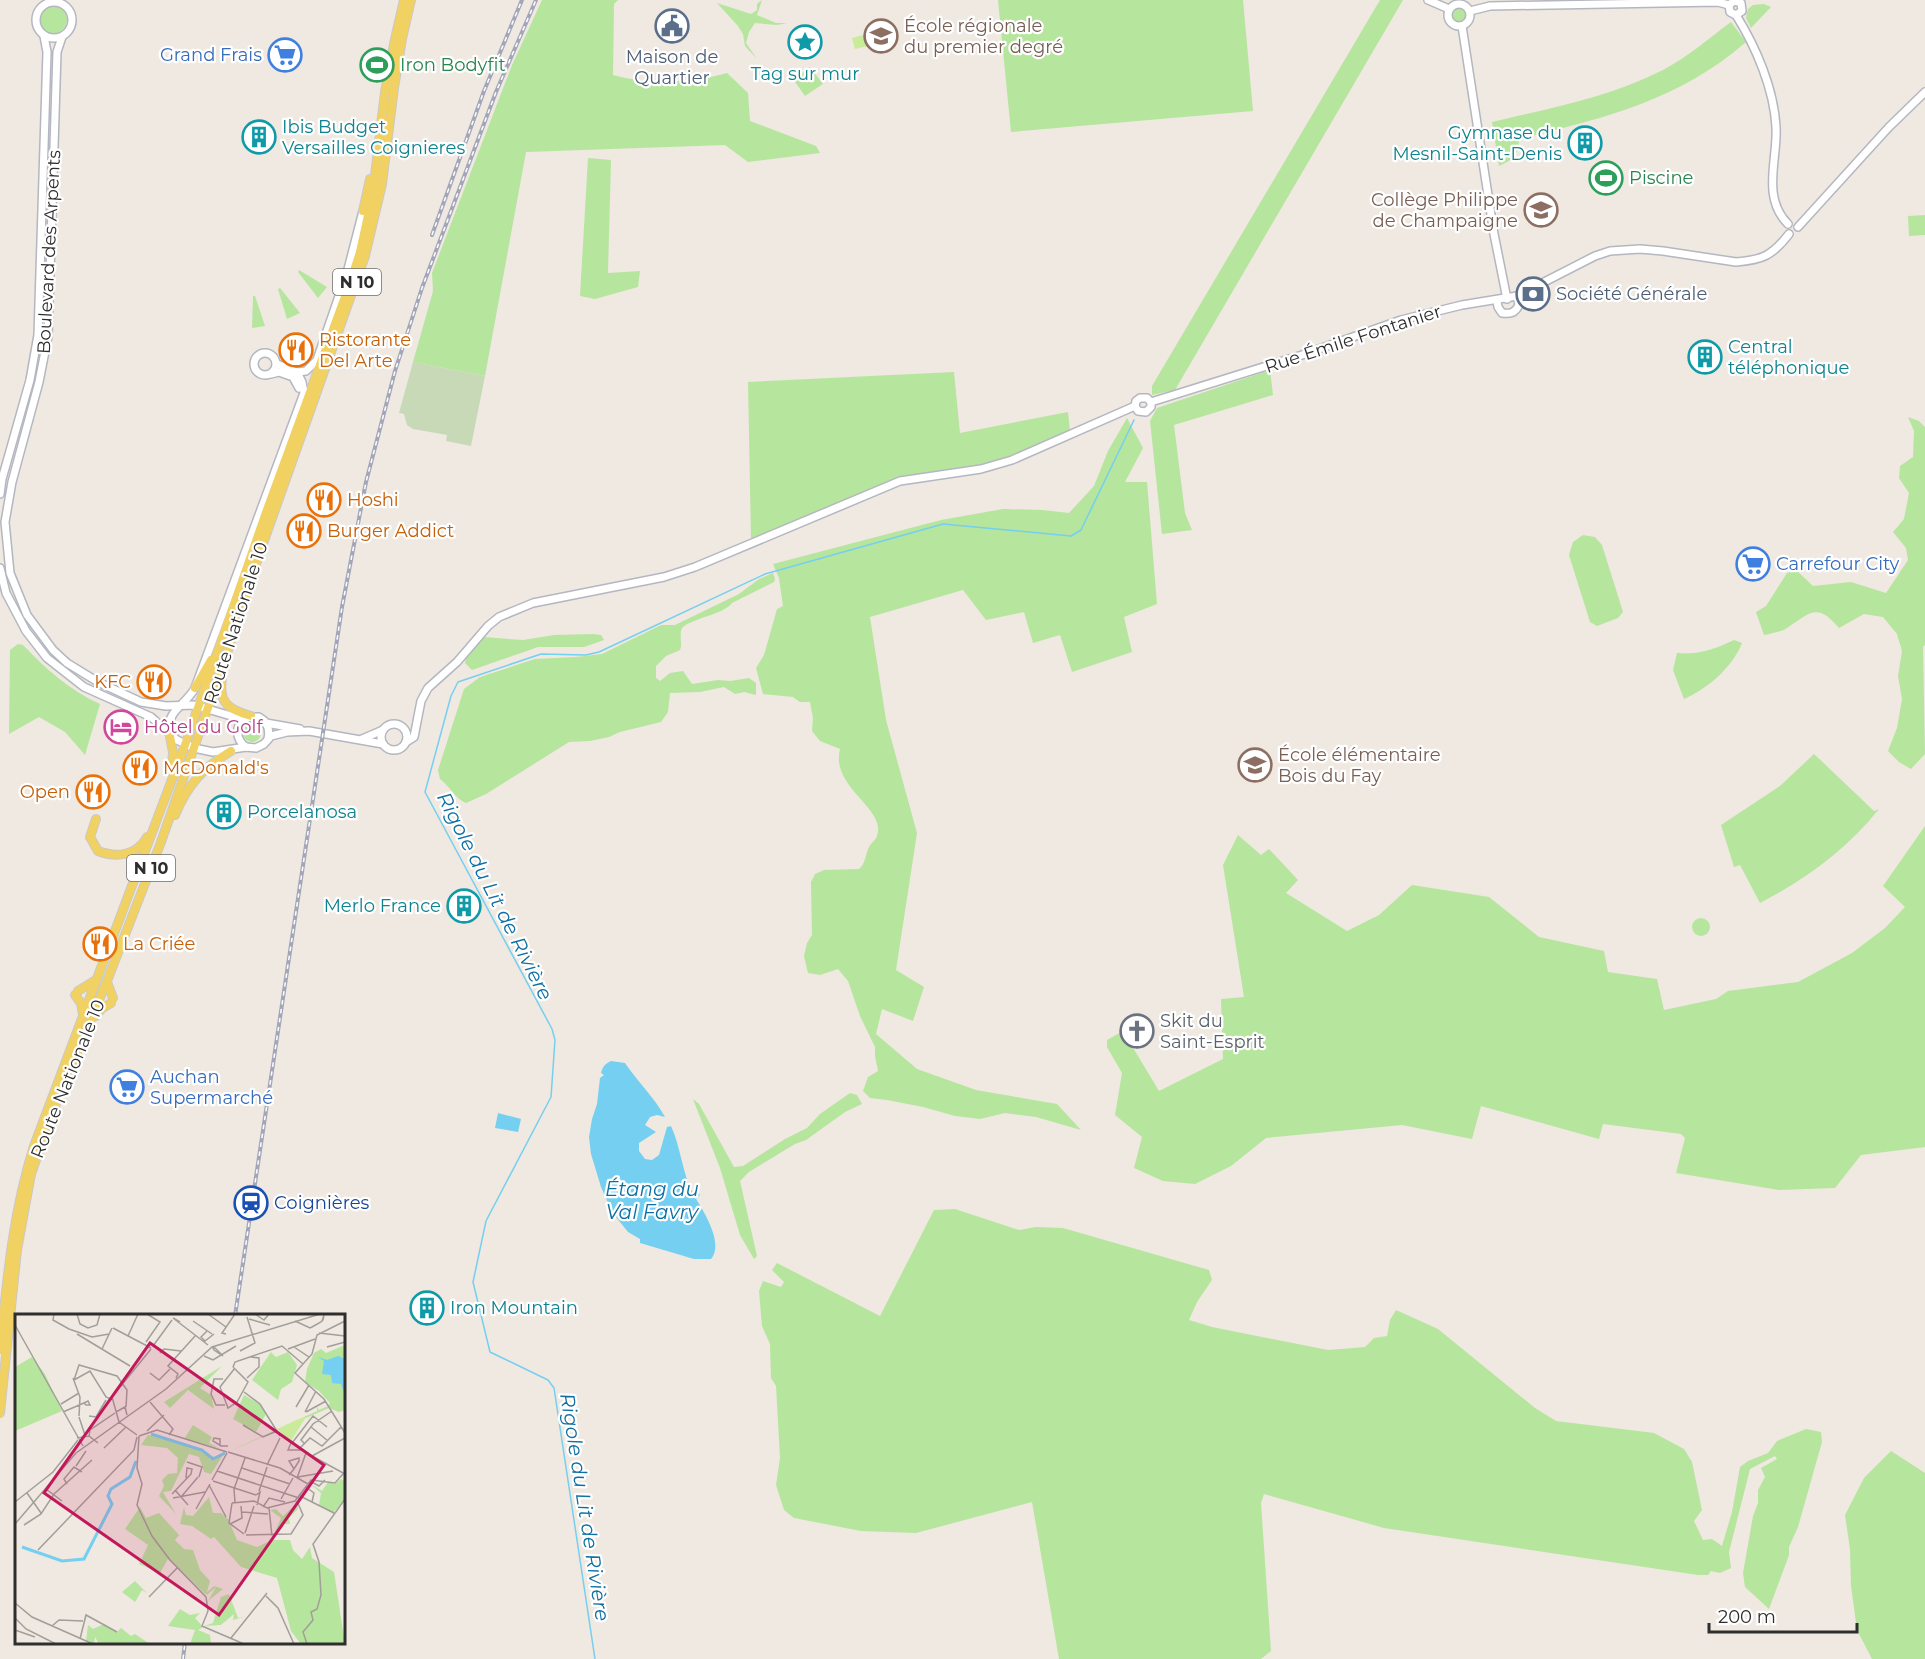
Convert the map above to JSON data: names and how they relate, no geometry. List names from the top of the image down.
{
  "streets": {
    "main road": ["N 10", "Route Nationale 10"],
    "street": ["Boulevard des Arpents", "Rue Émile Fontanier"]
  },
  "crossings": [
    ["Boulevard des Arpents", "N 10"],
    ["Boulevard des Arpents", "Route Nationale 10"]
  ],
  "water": ["Rigole du Lit de Rivière", "Étang du Val Favry"],
  "places": {
    "public building": ["Maison de Quartier"],
    "school or university": ["École régionale du premier degré", "Collège Philippe de Champaigne", "École élémentaire Bois du Fay"],
    "place": ["Tag sur mur"],
    "supermarket": ["Grand Frais", "Carrefour City", "Auchan Supermarché"],
    "sports": ["Iron Bodyfit", "Piscine"],
    "building": [
      "Ibis Budget Versailles Coignieres",
      "Gymnase du Mesnil-Saint-Denis",
      "Central téléphonique",
      "Porcelanosa",
      "Merlo France",
      "Iron Mountain"
    ],
    "bank": ["Société Générale"],
    "restaurant": [
      "Ristorante Del Arte",
      "Hoshi",
      "Burger Addict",
      "KFC",
      "McDonald's",
      "Open",
      "La Criée"
    ],
    "hotel": ["Hôtel du Golf"],
    "church": ["Skit du Saint-Esprit"],
    "station": ["Coignières"]
  },
  "scale_bar": "200 m"
}
